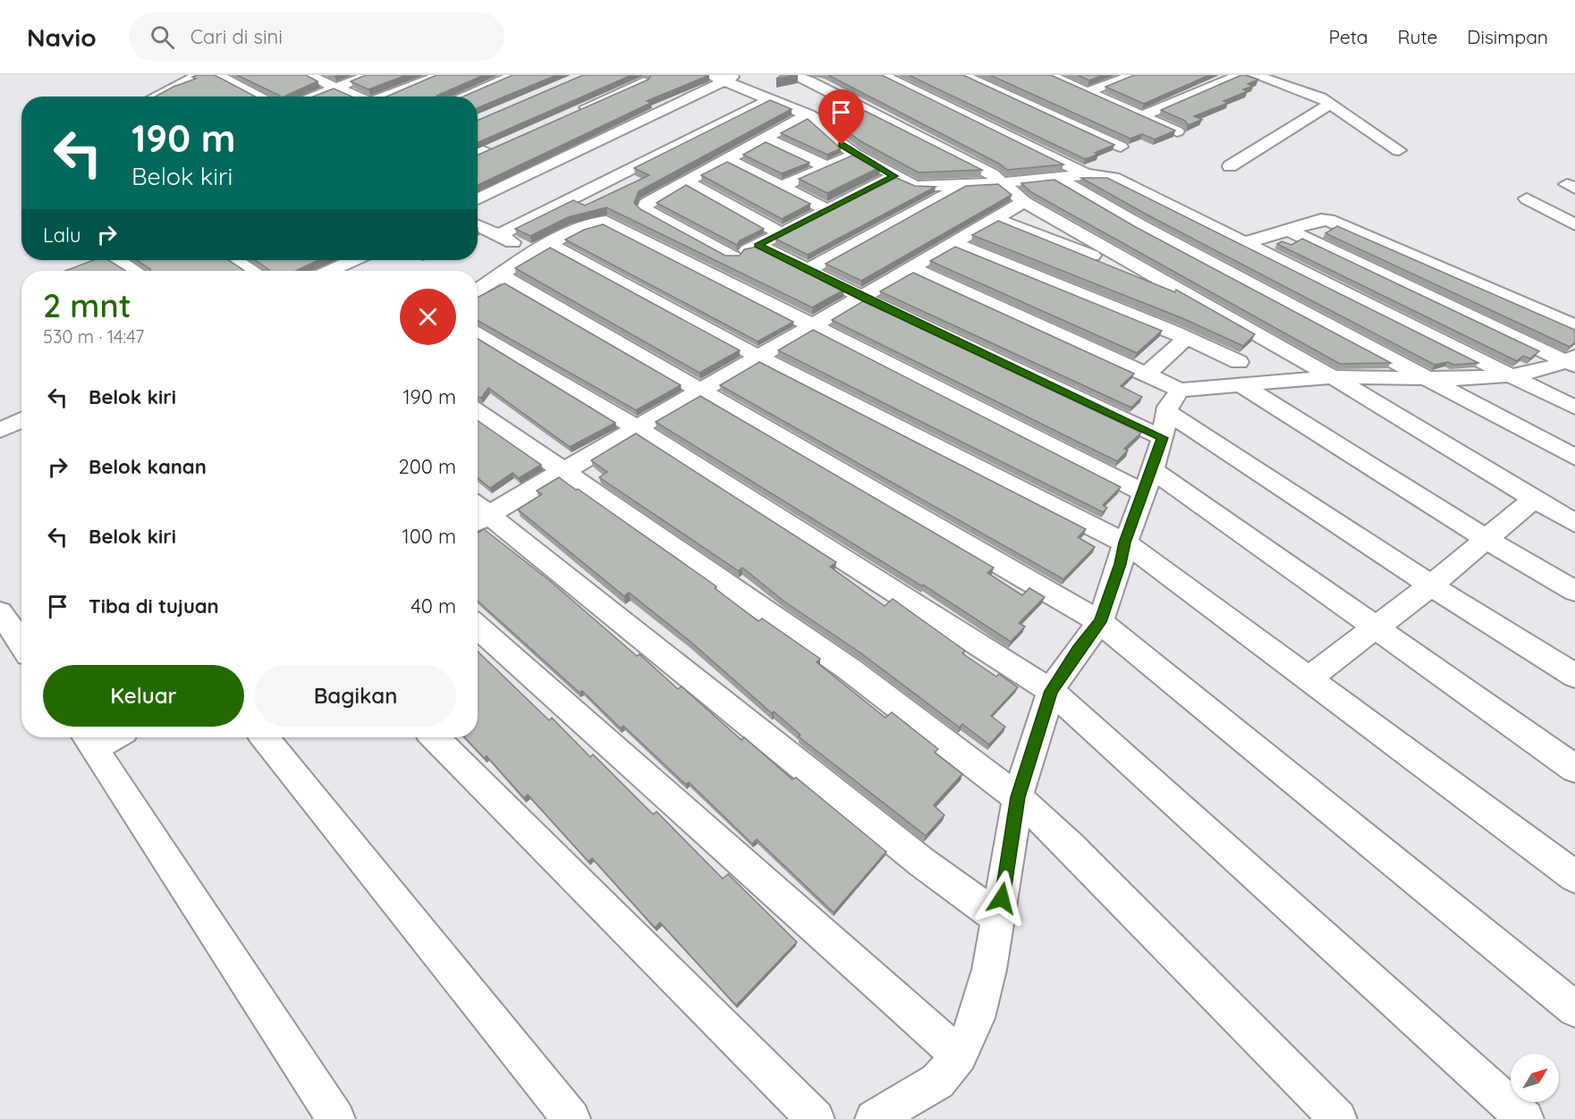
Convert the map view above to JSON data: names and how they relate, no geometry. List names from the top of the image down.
{
  "north": "top right",
  "page": {
    "header": "Navio",
    "search": "Cari di sini",
    "nav": ["Peta", "Rute", "Disimpan"],
    "turn": ["190 m", "Belok kiri"],
    "then": "Lalu",
    "heading": ["2 mnt", "530 m · 14:47"],
    "list": [
      {
        "name": "Belok kiri",
        "value": "190 m"
      },
      {
        "name": "Belok kanan",
        "value": "200 m"
      },
      {
        "name": "Belok kiri",
        "value": "100 m"
      },
      {
        "name": "Tiba di tujuan",
        "value": "40 m"
      }
    ],
    "buttons": ["Keluar", "Bagikan"]
  }
}
